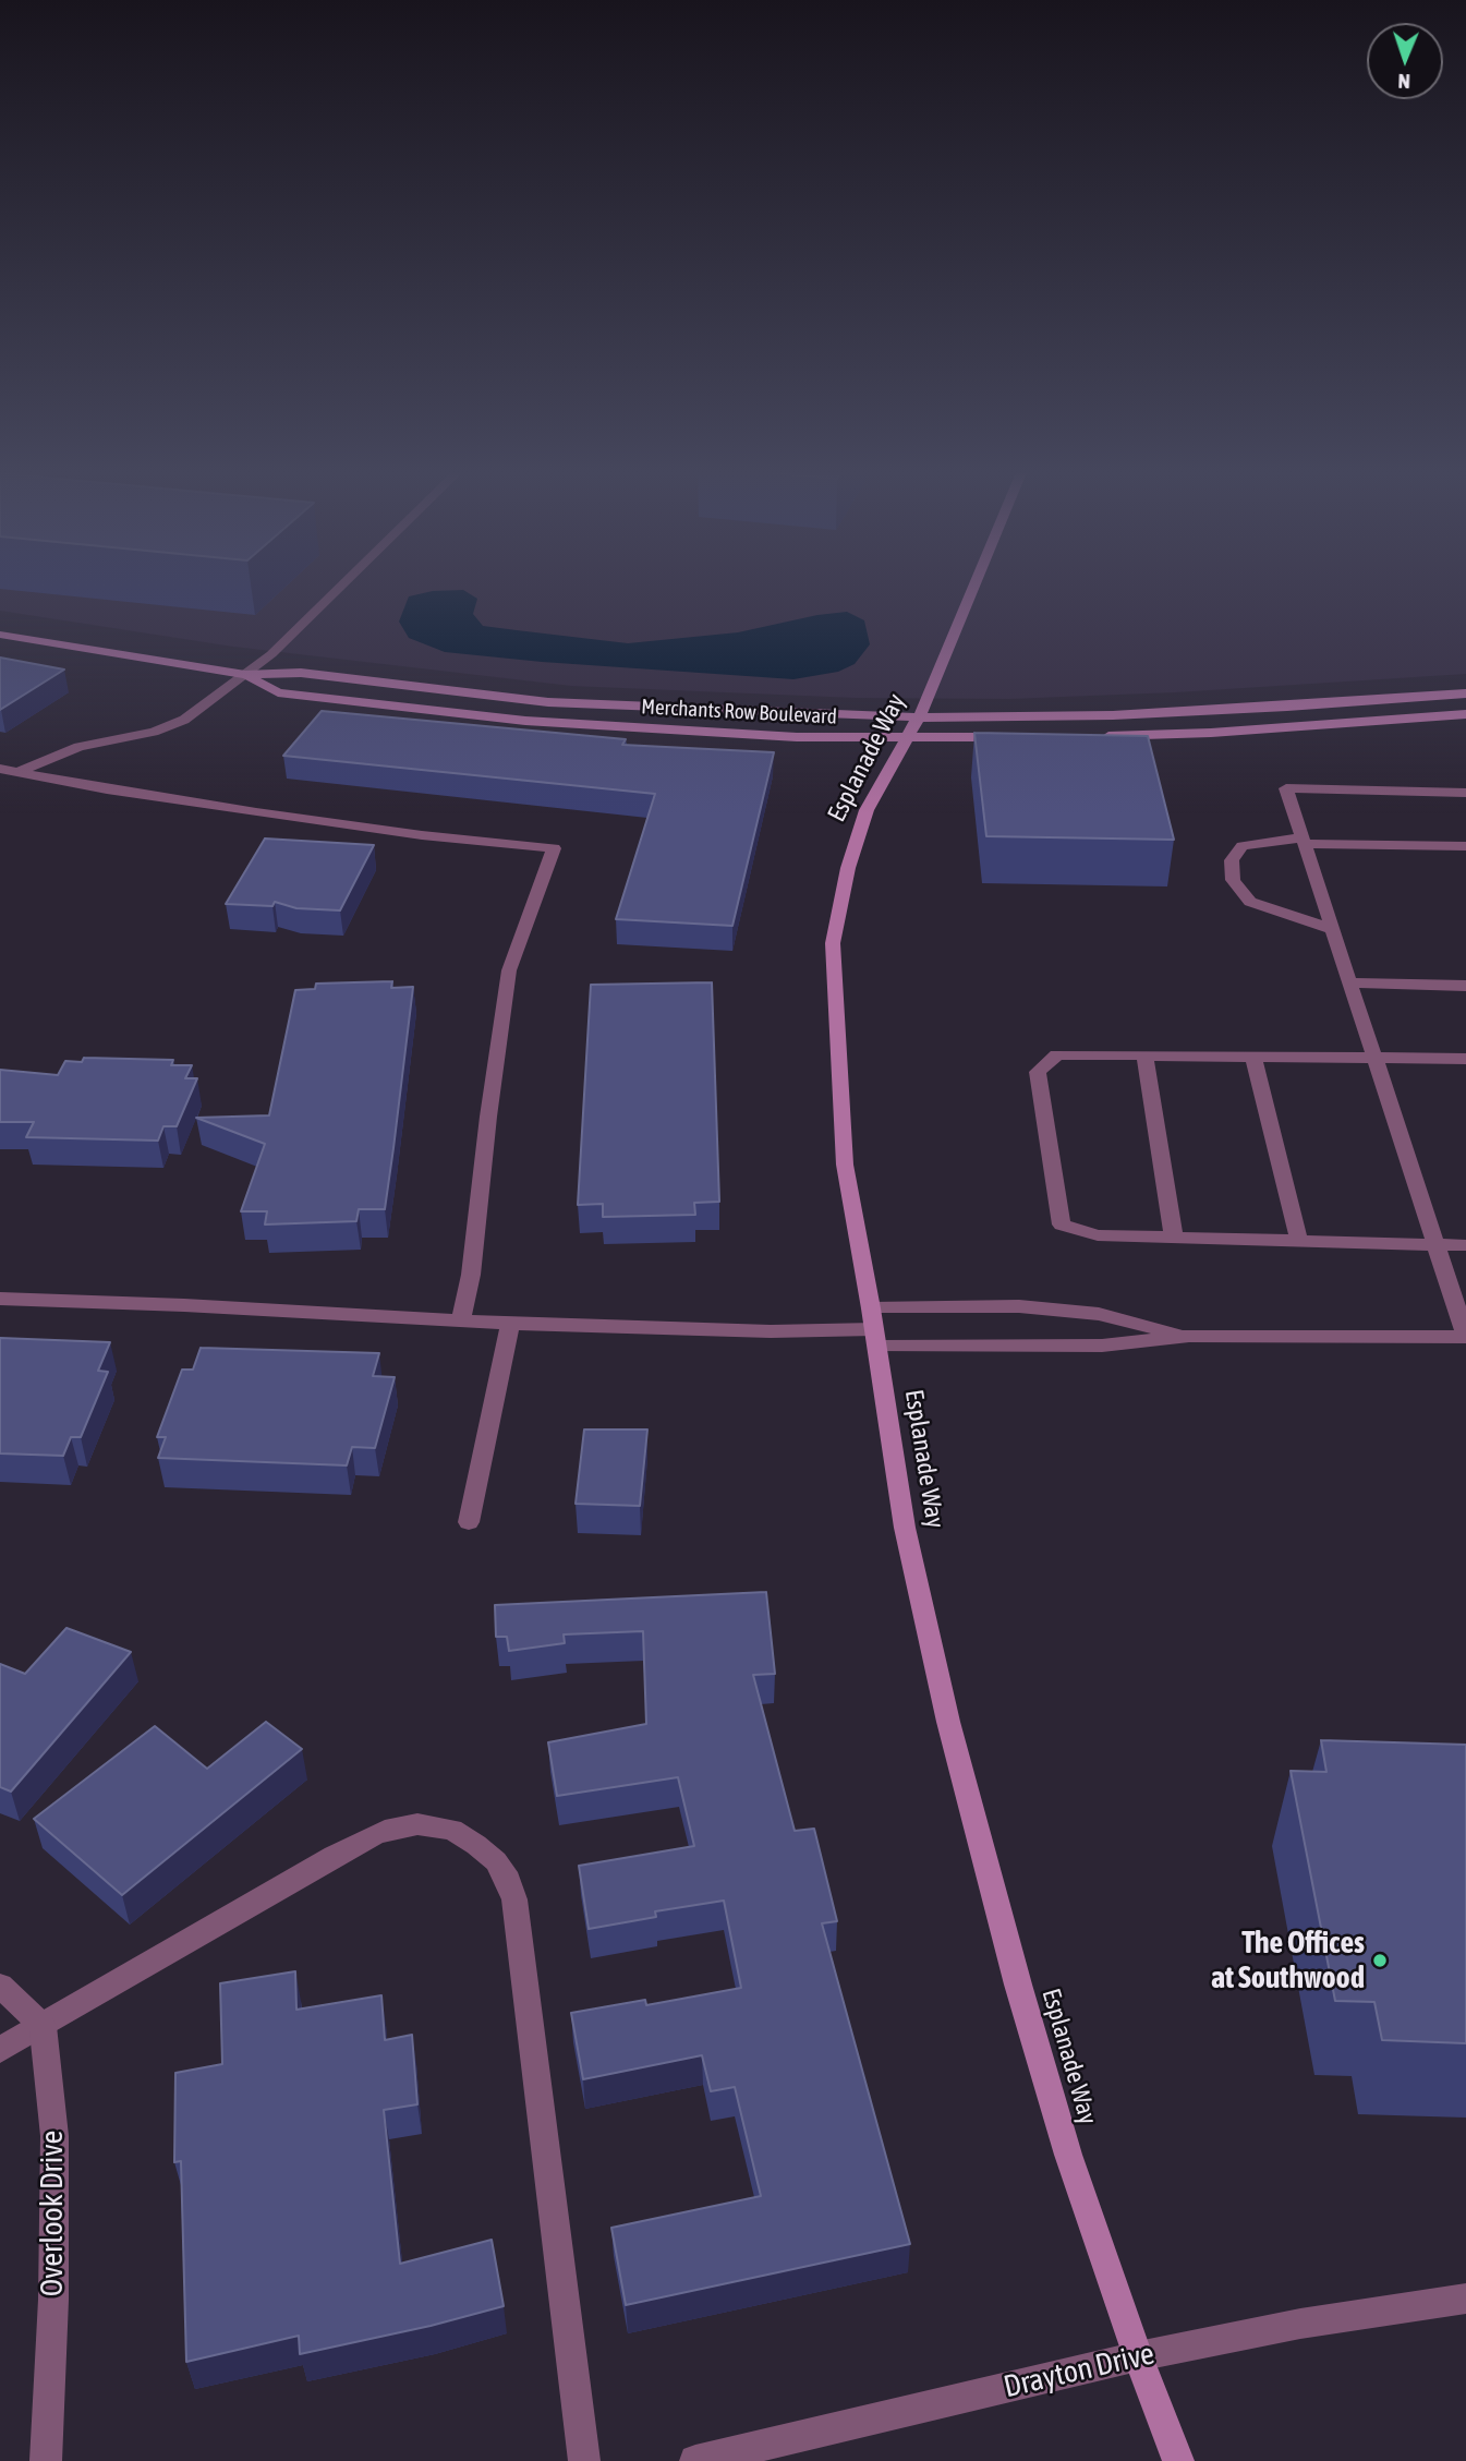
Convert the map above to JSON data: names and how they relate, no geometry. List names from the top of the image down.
{
  "streets": {
    "street": [
      "Merchants Row Boulevard",
      "Esplanade Way",
      "Overlook Drive",
      "Drayton Drive"
    ]
  },
  "crossings": [
    ["Merchants Row Boulevard", "Esplanade Way"],
    ["Esplanade Way", "Drayton Drive"]
  ],
  "places": ["The Offices at Southwood"],
  "north": "bottom"
}
